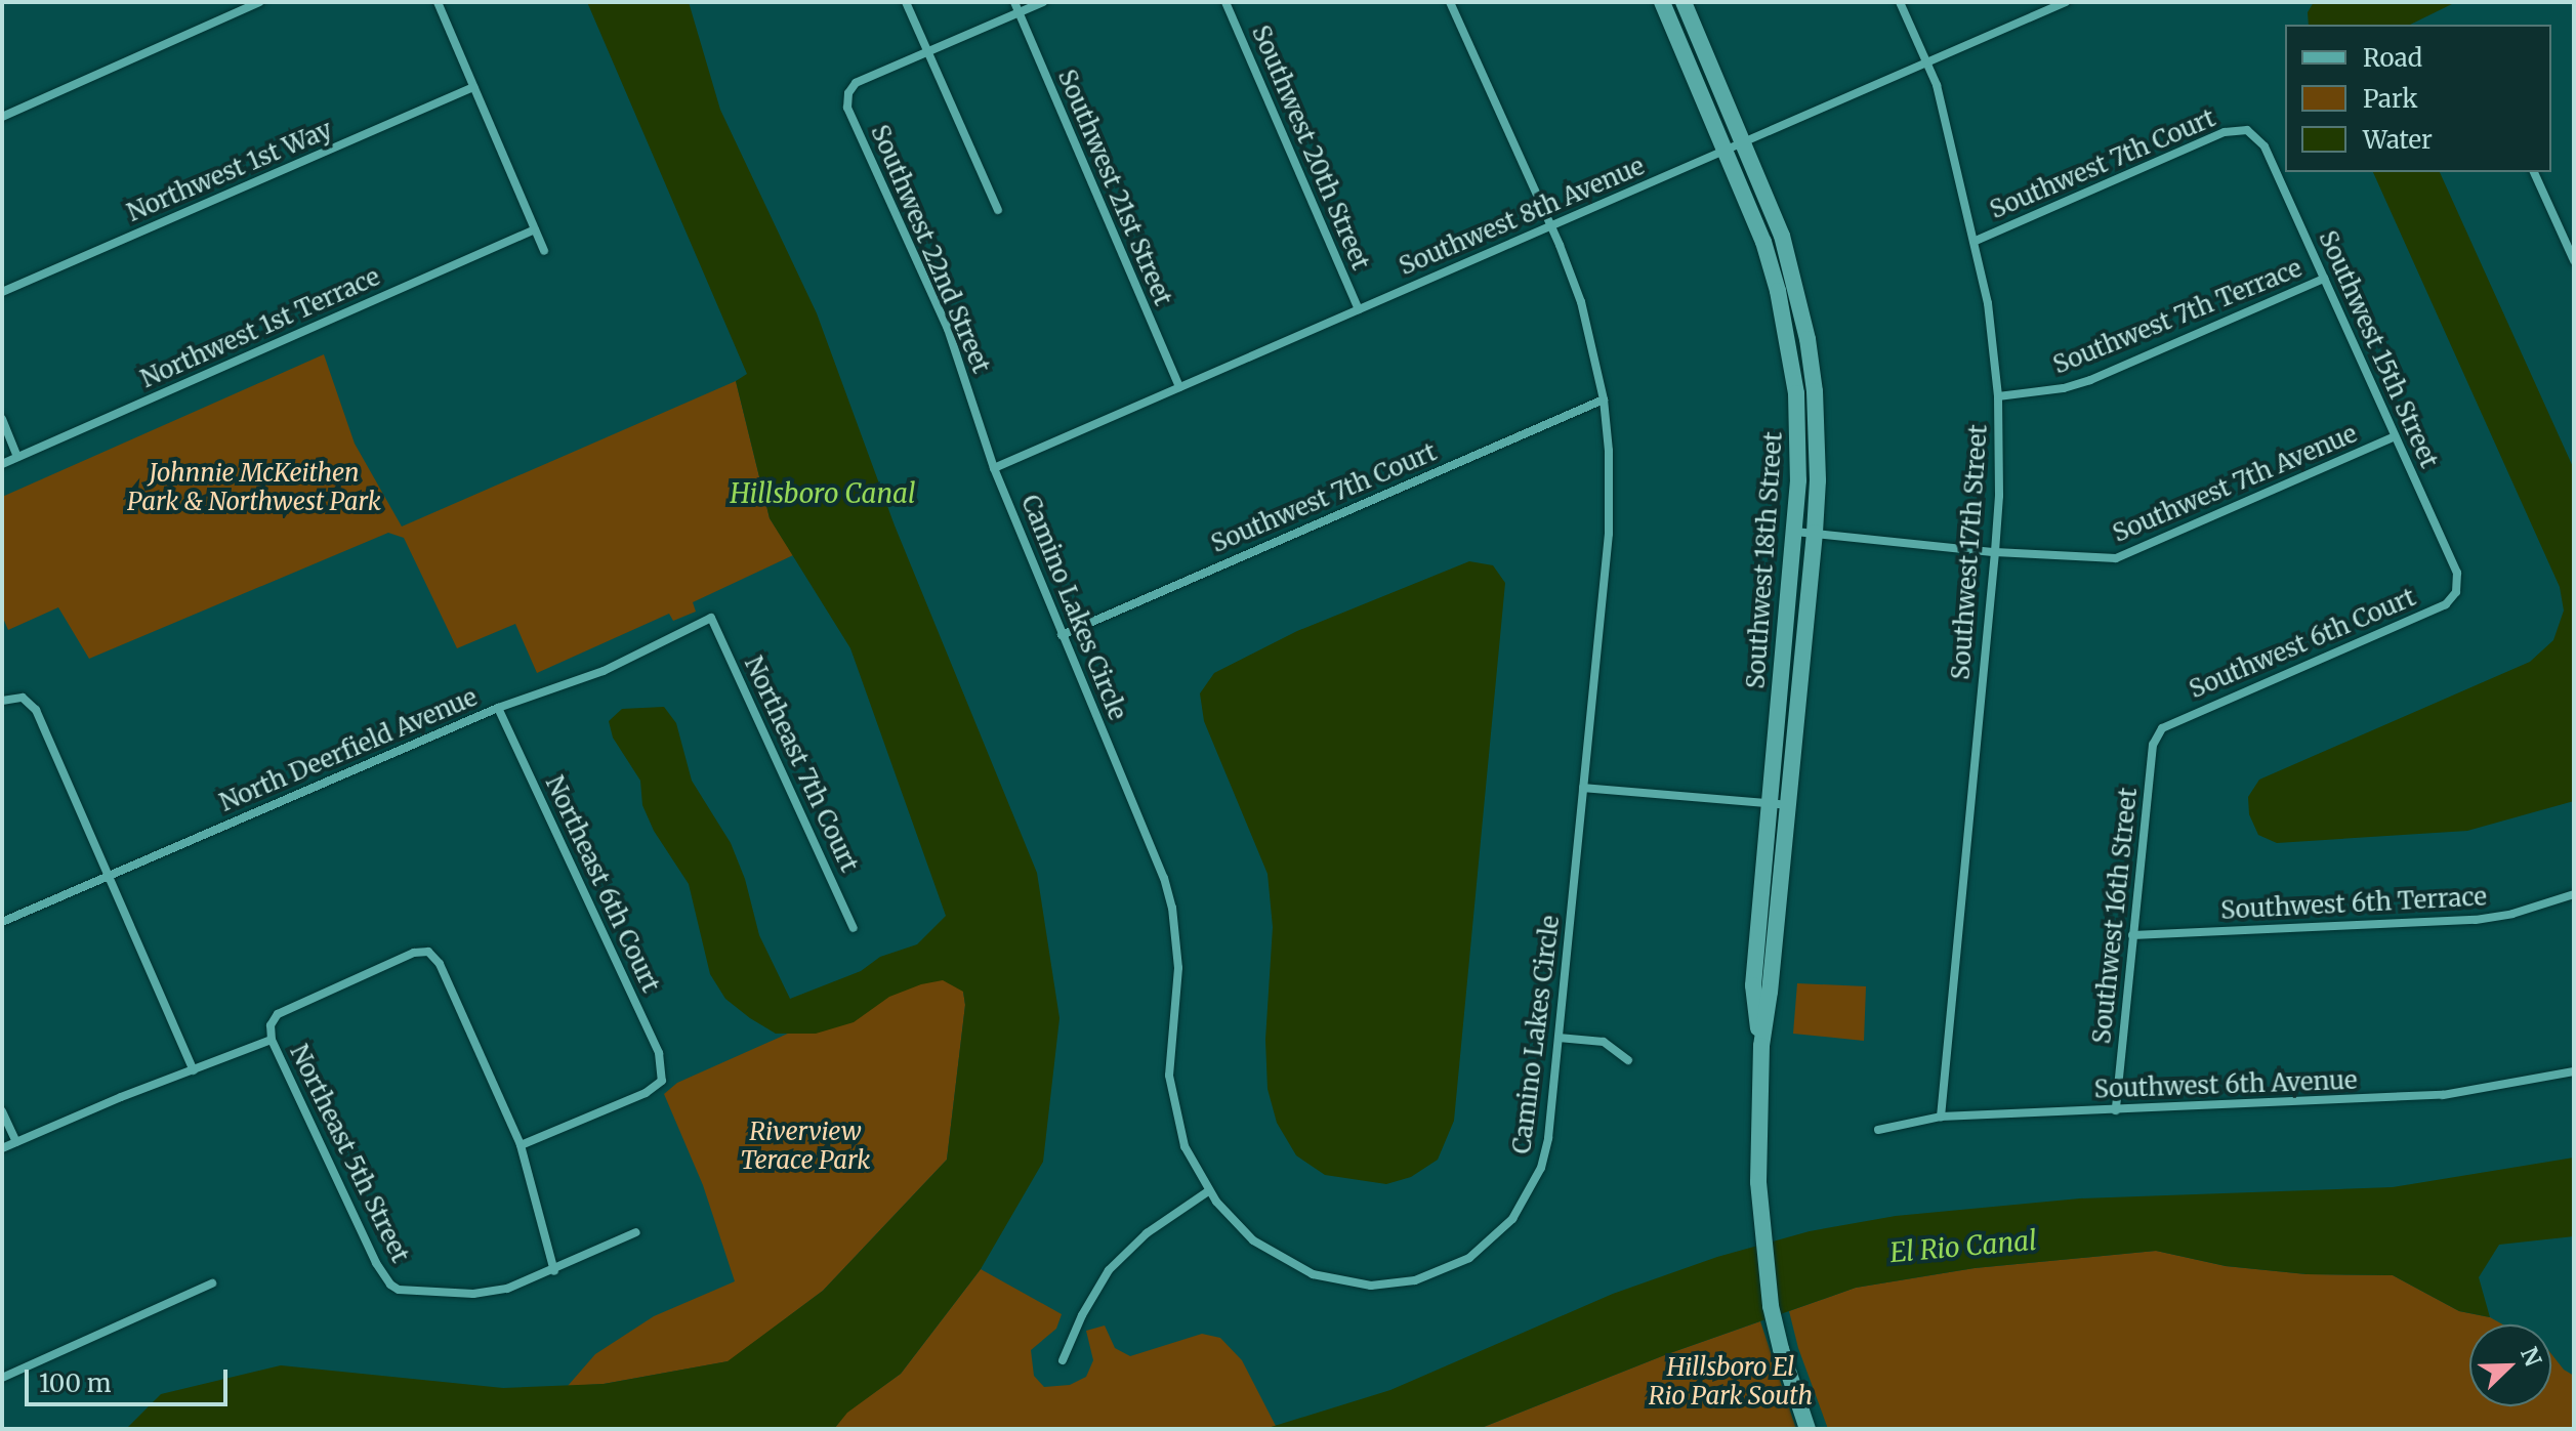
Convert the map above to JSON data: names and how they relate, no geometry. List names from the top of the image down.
{
  "streets": {
    "main road": ["Southwest 18th Street"],
    "street": [
      "Southwest 20th Street",
      "Southwest 7th Court",
      "Northwest 1st Way",
      "Southwest 21st Street",
      "Southwest 8th Avenue",
      "Southwest 22nd Street",
      "Southwest 7th Terrace",
      "Northwest 1st Terrace",
      "Southwest 15th Street",
      "Southwest 7th Avenue",
      "Southwest 17th Street",
      "Camino Lakes Circle",
      "Southwest 6th Court",
      "North Deerfield Avenue",
      "Northeast 7th Court",
      "Northeast 6th Court",
      "Southwest 6th Terrace",
      "Southwest 16th Street",
      "Southwest 6th Avenue",
      "Northeast 5th Street"
    ]
  },
  "crossings": [
    ["Southwest 20th Street", "Southwest 8th Avenue"],
    ["Southwest 7th Court", "Southwest 15th Street"],
    ["Southwest 7th Court", "Southwest 17th Street"],
    ["Southwest 7th Court", "Camino Lakes Circle"],
    ["Southwest 21st Street", "Southwest 8th Avenue"],
    ["Southwest 8th Avenue", "Southwest 22nd Street"],
    ["Southwest 8th Avenue", "Southwest 17th Street"],
    ["Southwest 8th Avenue", "Southwest 18th Street"],
    ["Southwest 8th Avenue", "Camino Lakes Circle"],
    ["Southwest 22nd Street", "Camino Lakes Circle"],
    ["Southwest 7th Terrace", "Southwest 15th Street"],
    ["Southwest 7th Terrace", "Southwest 17th Street"],
    ["Southwest 15th Street", "Southwest 7th Avenue"],
    ["Southwest 15th Street", "Southwest 6th Court"],
    ["Southwest 7th Avenue", "Southwest 17th Street"],
    ["Southwest 7th Avenue", "Southwest 18th Street"],
    ["Southwest 17th Street", "Southwest 6th Avenue"],
    ["Southwest 6th Court", "Southwest 16th Street"],
    ["North Deerfield Avenue", "Northeast 7th Court"],
    ["North Deerfield Avenue", "Northeast 6th Court"],
    ["Southwest 6th Terrace", "Southwest 16th Street"],
    ["Southwest 16th Street", "Southwest 6th Avenue"]
  ],
  "water": ["Hillsboro Canal", "El Rio Canal"],
  "parks": ["Johnnie McKeithen Park & Northwest Park", "Riverview Terace Park", "Hillsboro El Rio Park South"],
  "legend": ["Road", "Park", "Water"],
  "scale_bar": "100 m",
  "north": "top right"
}
